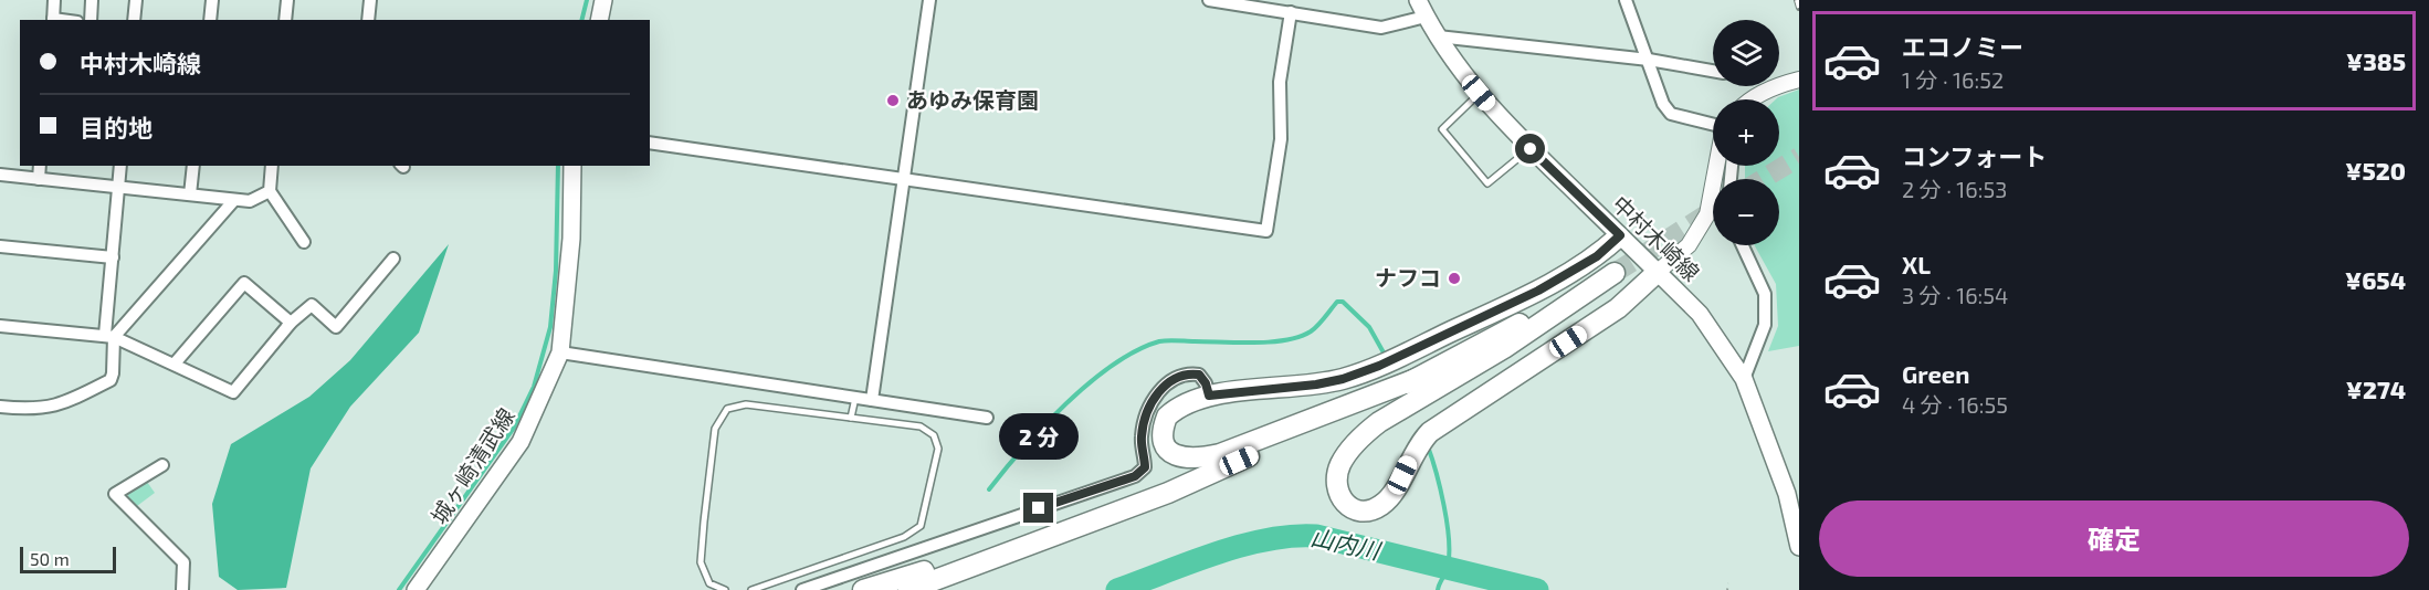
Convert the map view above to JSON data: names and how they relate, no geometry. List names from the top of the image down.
{
  "streets": {
    "main road": ["中村木崎線", "城ヶ崎清武線"]
  },
  "water": ["山内川"],
  "places": ["あゆみ保育園", "ナフコ"],
  "scale_bar": "50 m",
  "page": {
    "list": [
      {
        "name": "エコノミー",
        "note": "1 分 · 16:52",
        "value": "¥385"
      },
      {
        "name": "コンフォート",
        "note": "2 分 · 16:53",
        "value": "¥520"
      },
      {
        "name": "XL",
        "note": "3 分 · 16:54",
        "value": "¥654"
      },
      {
        "name": "Green",
        "note": "4 分 · 16:55",
        "value": "¥274"
      }
    ],
    "map_buttons": ["+", "−"],
    "banner": ["中村木崎線", "目的地"],
    "bubble": "2 分",
    "buttons": "確定",
    "scale": "50 m"
  }
}
